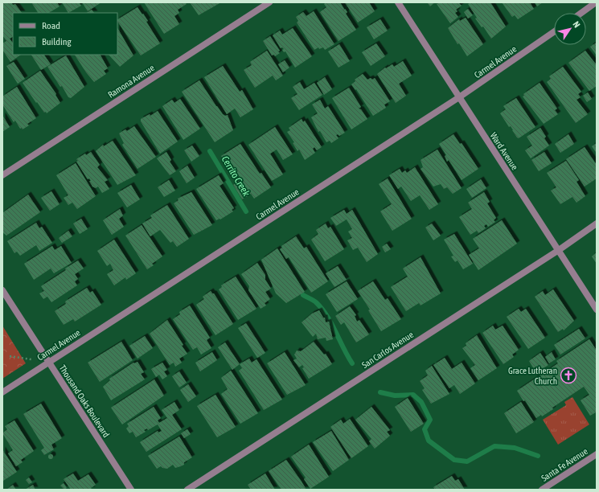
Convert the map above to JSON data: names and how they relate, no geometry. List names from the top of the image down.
{
  "streets": {
    "street": [
      "Carmel Avenue",
      "Ramona Avenue",
      "Ward Avenue",
      "San Carlos Avenue",
      "Thousand Oaks Boulevard",
      "Santa Fe Avenue"
    ]
  },
  "crossings": [
    ["Carmel Avenue", "Ward Avenue"],
    ["Carmel Avenue", "Thousand Oaks Boulevard"],
    ["Ward Avenue", "San Carlos Avenue"]
  ],
  "water": ["Cerrito Creek"],
  "places": {
    "church": ["Grace Lutheran Church"]
  },
  "legend": ["Road", "Building"],
  "north": "top right"
}
